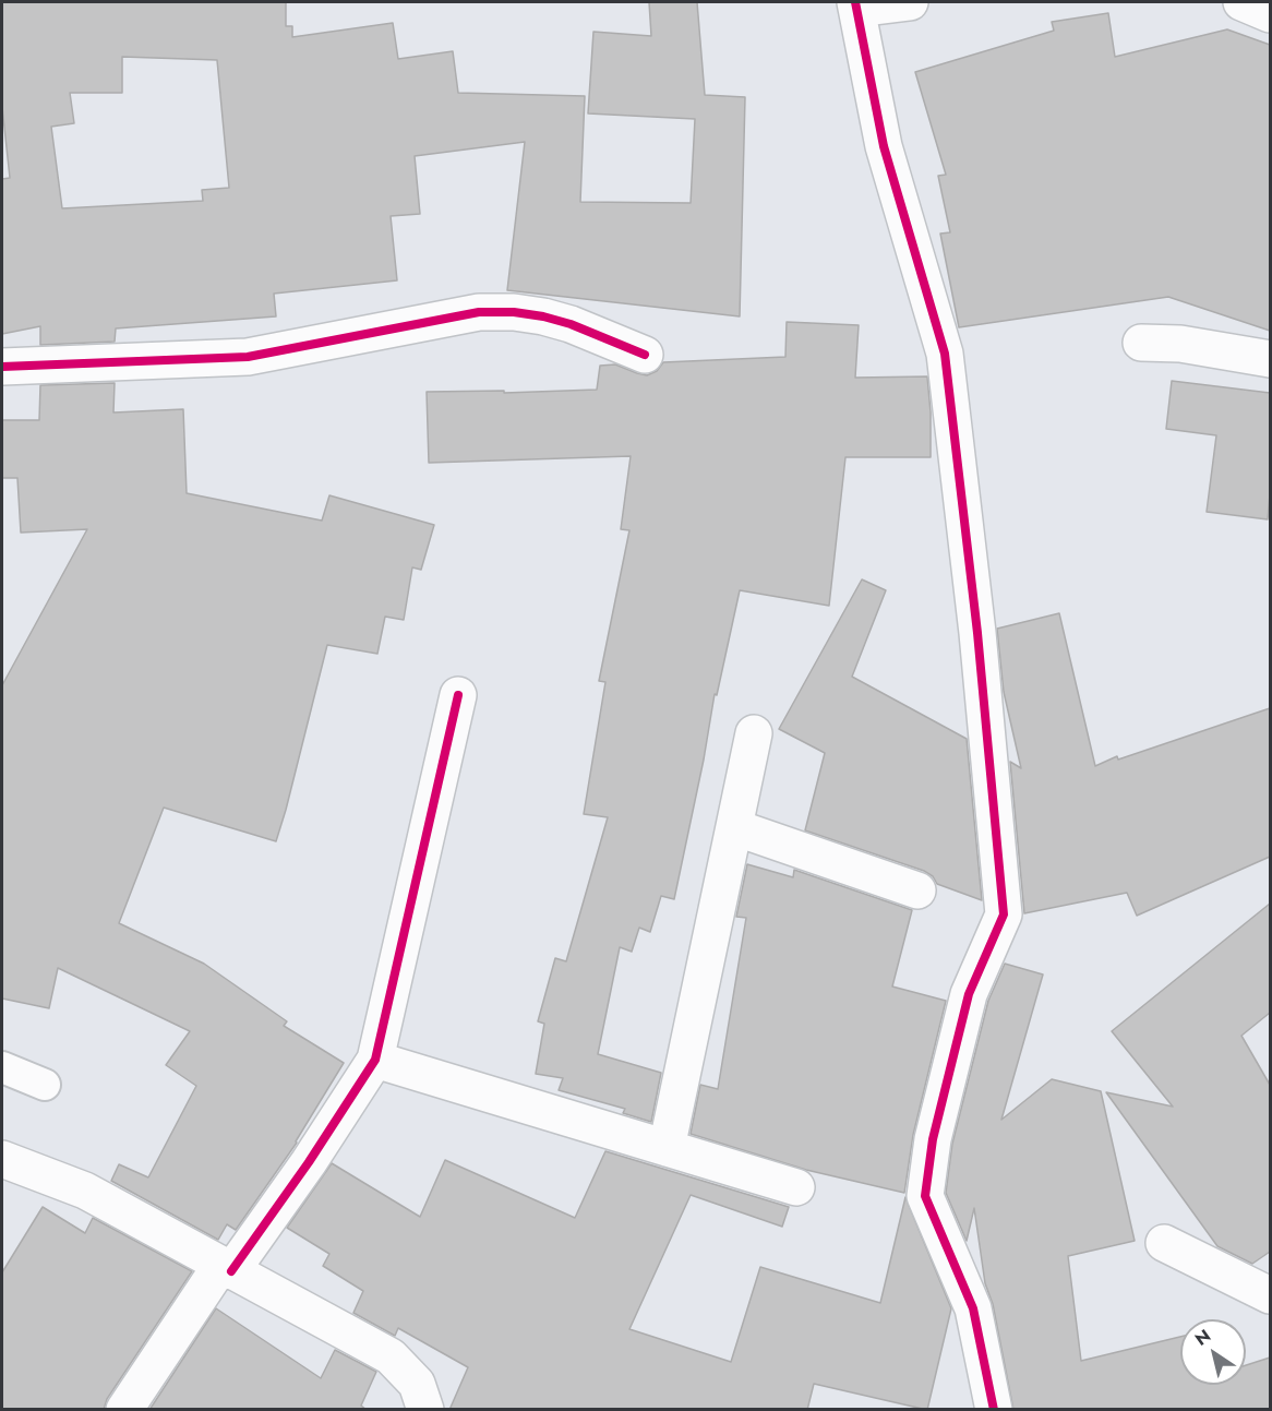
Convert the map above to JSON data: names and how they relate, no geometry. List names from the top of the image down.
{
  "north": "top left"
}
